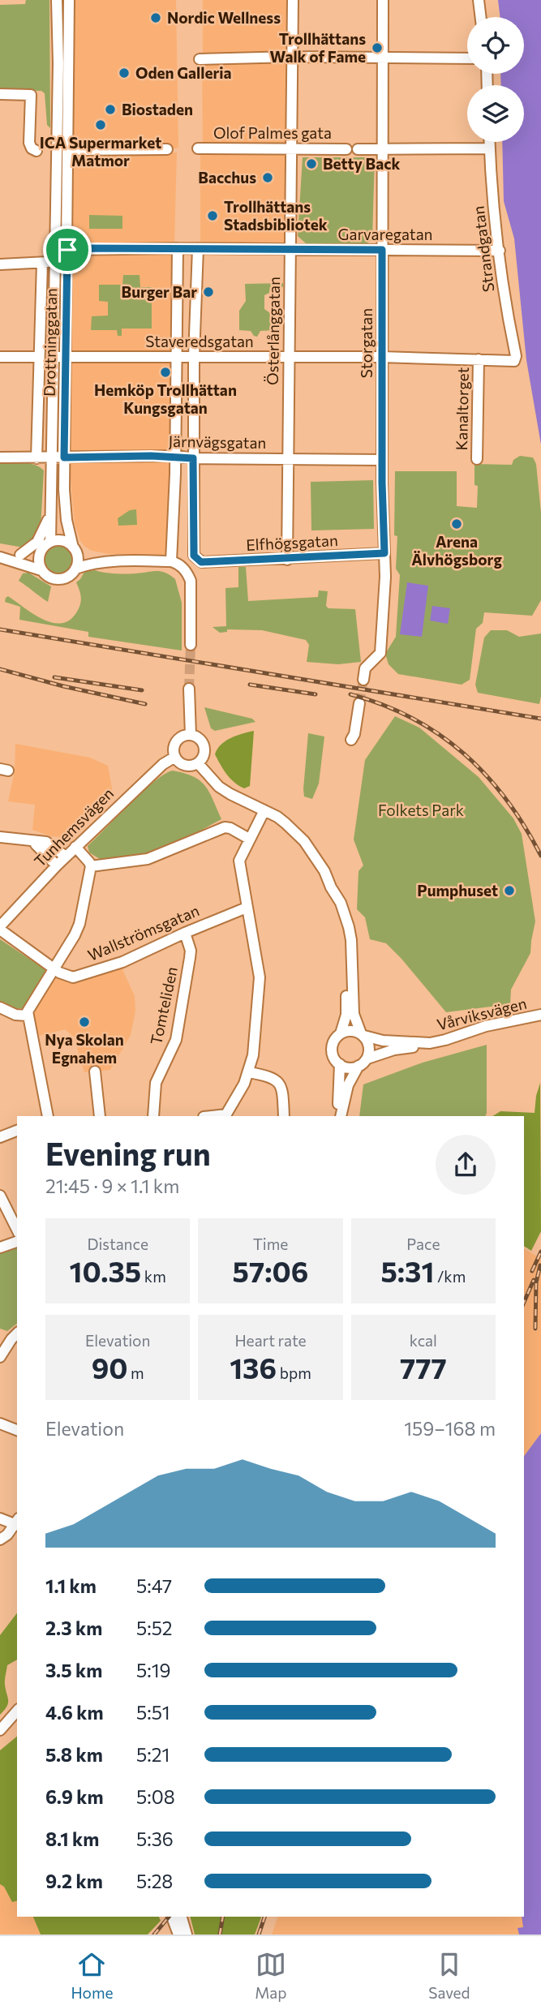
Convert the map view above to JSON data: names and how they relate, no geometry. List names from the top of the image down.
{
  "streets": {
    "street": [
      "Olof Palmes gata",
      "Garvaregatan",
      "Strandgatan",
      "Österlånggatan",
      "Staveredsgatan",
      "Drottninggatan",
      "Storgatan",
      "Kanaltorget",
      "Järnvägsgatan",
      "Elfhögsgatan",
      "Tunhemsvägen",
      "Wallströmsgatan",
      "Tomteliden",
      "Vårviksvägen"
    ]
  },
  "crossings": [
    ["Olof Palmes gata", "Österlånggatan"],
    ["Garvaregatan", "Strandgatan"],
    ["Garvaregatan", "Österlånggatan"],
    ["Garvaregatan", "Drottninggatan"],
    ["Garvaregatan", "Storgatan"],
    ["Strandgatan", "Staveredsgatan"],
    ["Österlånggatan", "Staveredsgatan"],
    ["Österlånggatan", "Järnvägsgatan"],
    ["Österlånggatan", "Elfhögsgatan"],
    ["Staveredsgatan", "Drottninggatan"],
    ["Staveredsgatan", "Storgatan"],
    ["Staveredsgatan", "Kanaltorget"],
    ["Drottninggatan", "Järnvägsgatan"],
    ["Storgatan", "Järnvägsgatan"],
    ["Storgatan", "Elfhögsgatan"],
    ["Järnvägsgatan", "Elfhögsgatan"],
    ["Tunhemsvägen", "Wallströmsgatan"],
    ["Wallströmsgatan", "Tomteliden"]
  ],
  "parks": ["Folkets Park"],
  "places": [
    "Nordic Wellness",
    "Trollhättans Walk of Fame",
    "Oden Galleria",
    "Biostaden",
    "ICA Supermarket Matmor",
    "Betty Back",
    "Bacchus",
    "Trollhättans Stadsbibliotek",
    "Burger Bar",
    "Hemköp Trollhättan Kungsgatan",
    "Arena Älvhögsborg",
    "Pumphuset",
    "Nya Skolan Egnahem"
  ],
  "page": {
    "heading": ["Evening run", "21:45 · 9 × 1.1 km"],
    "stats": [
      ["Distance", "10.35 km"],
      ["Time", "57:06"],
      ["Pace", "5:31 /km"],
      ["Elevation", "90 m"],
      ["Heart rate", "136 bpm"],
      ["kcal", "777"]
    ],
    "chart": ["Elevation", "159–168 m"],
    "list": [
      {
        "name": "1.1 km",
        "note": "5:47"
      },
      {
        "name": "2.3 km",
        "note": "5:52"
      },
      {
        "name": "3.5 km",
        "note": "5:19"
      },
      {
        "name": "4.6 km",
        "note": "5:51"
      },
      {
        "name": "5.8 km",
        "note": "5:21"
      },
      {
        "name": "6.9 km",
        "note": "5:08"
      },
      {
        "name": "8.1 km",
        "note": "5:36"
      },
      {
        "name": "9.2 km",
        "note": "5:28"
      }
    ],
    "tabs": ["Home", "Map", "Saved"]
  }
}
